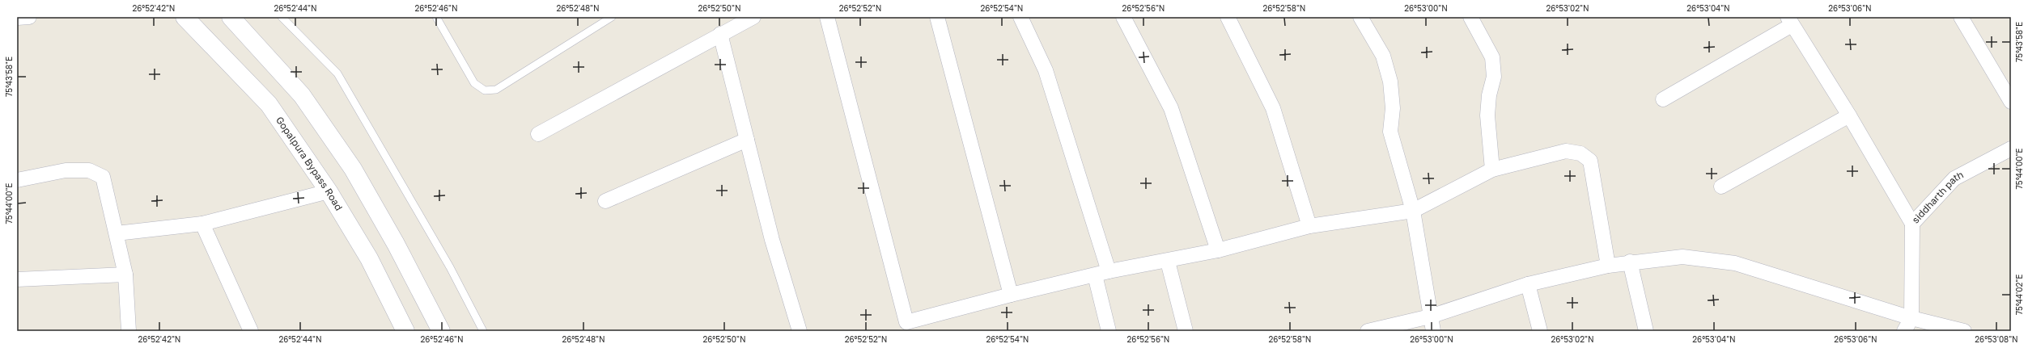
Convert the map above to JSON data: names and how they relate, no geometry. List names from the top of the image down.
{
  "streets": {
    "street": ["Gopalpura Bypass Road", "siddharth path"]
  },
  "coordinates": [
    "26°52'42\"N",
    "26°52'44\"N",
    "26°52'46\"N",
    "26°52'48\"N",
    "26°52'50\"N",
    "26°52'52\"N",
    "26°52'54\"N",
    "26°52'56\"N",
    "26°52'58\"N",
    "26°53'00\"N",
    "26°53'02\"N",
    "26°53'04\"N",
    "26°53'06\"N",
    "75°43'58\"E",
    "75°44'00\"E",
    "75°44'02\"E",
    "26°53'08\"N"
  ]
}
